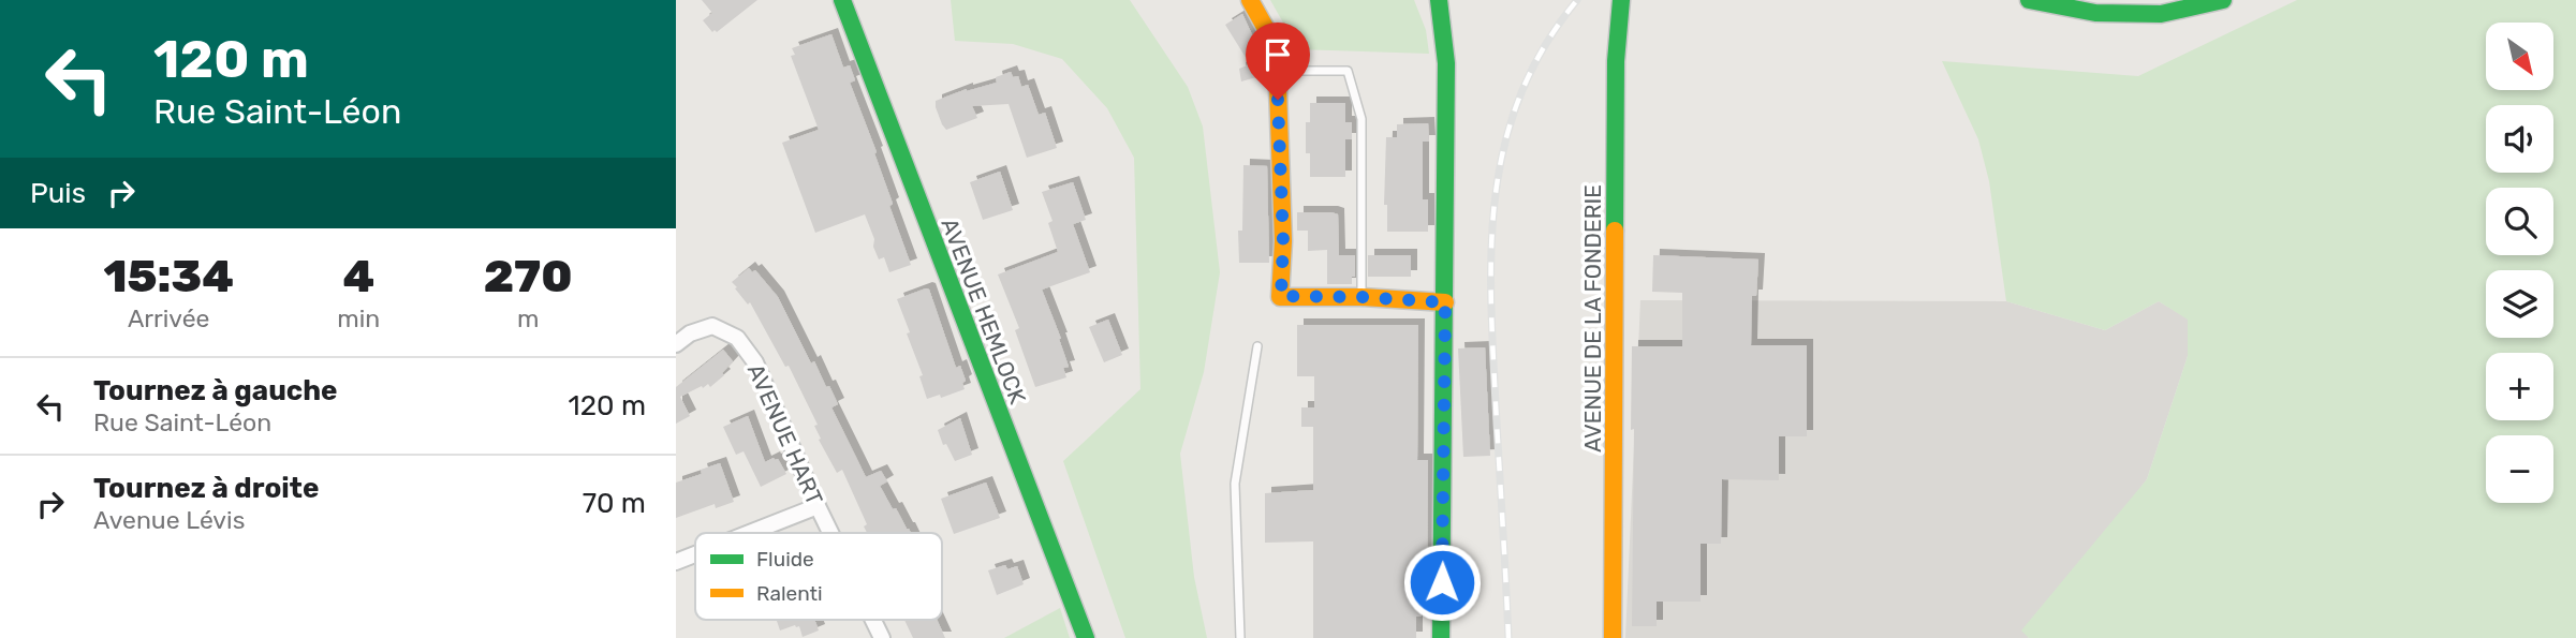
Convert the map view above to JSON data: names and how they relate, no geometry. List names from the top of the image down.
{
  "streets": {
    "street": ["AVENUE HEMLOCK", "AVENUE DE LA FONDERIE", "AVENUE HART"]
  },
  "legend": ["Fluide", "Ralenti"],
  "north": "bottom right",
  "page": {
    "turn": ["120 m", "Rue Saint-Léon"],
    "map_buttons": ["+", "−"],
    "then": "Puis",
    "eta": [
      "15:34",
      "Arrivée",
      "4",
      "min",
      "270",
      "m"
    ],
    "list": [
      {
        "name": "Tournez à gauche",
        "note": "Rue Saint-Léon",
        "value": "120 m"
      },
      {
        "name": "Tournez à droite",
        "note": "Avenue Lévis",
        "value": "70 m"
      }
    ]
  }
}
